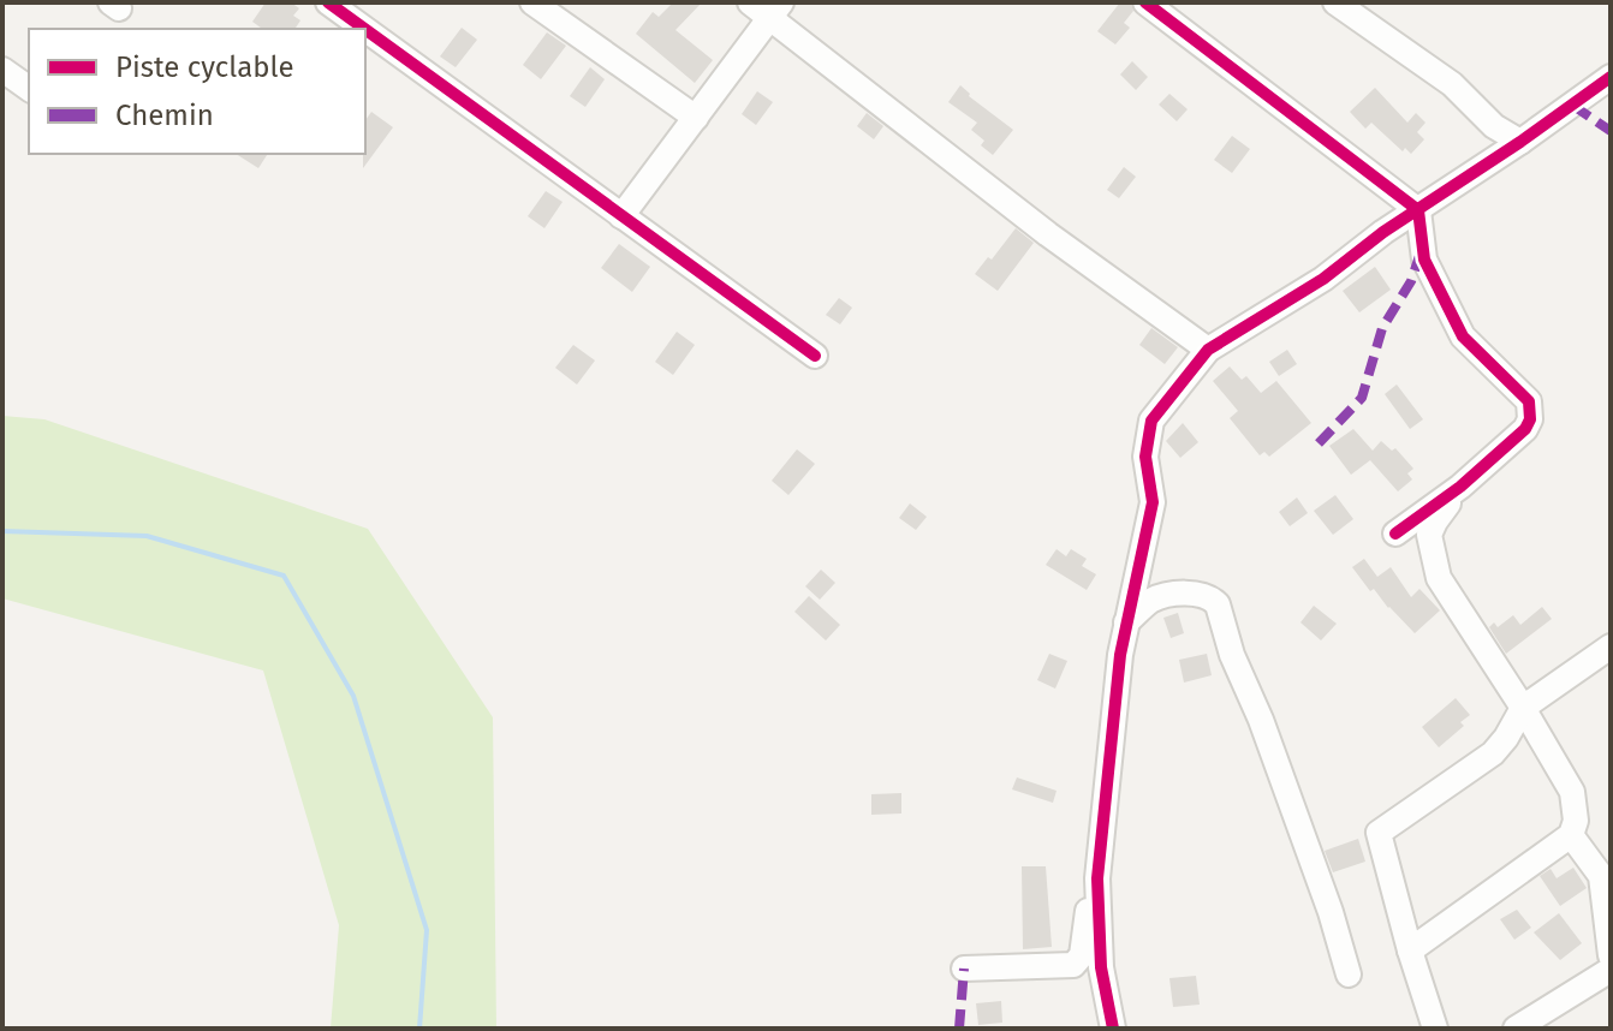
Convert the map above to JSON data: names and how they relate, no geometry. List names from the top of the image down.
{
  "legend": ["Piste cyclable", "Chemin"]
}
